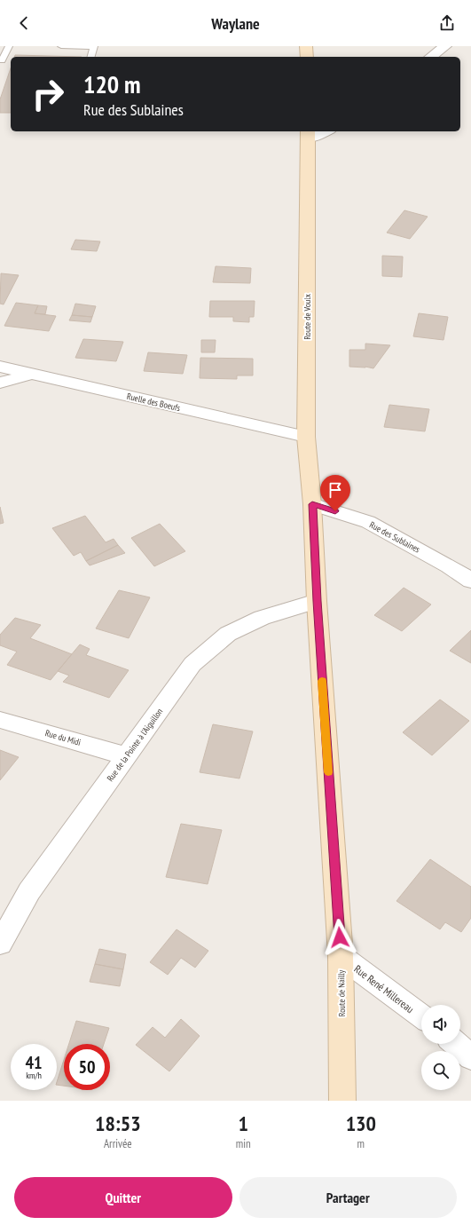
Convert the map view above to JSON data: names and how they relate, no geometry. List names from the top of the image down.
{
  "streets": {
    "main road": ["Route de Voulx", "Route de Nailly"],
    "street": [
      "Ruelle des Boeufs",
      "Rue des Sublaines",
      "Rue du Midi",
      "Rue de la Pointe à l'Aiguillon",
      "Rue René Millereau"
    ]
  },
  "crossings": [
    ["Route de Voulx", "Ruelle des Boeufs"],
    ["Route de Voulx", "Rue des Sublaines"],
    ["Route de Voulx", "Route de Nailly"],
    ["Rue des Sublaines", "Route de Nailly"],
    ["Rue du Midi", "Rue de la Pointe à l'Aiguillon"],
    ["Rue de la Pointe à l'Aiguillon", "Route de Nailly"],
    ["Rue René Millereau", "Route de Nailly"]
  ],
  "page": {
    "header": "Waylane",
    "turn": ["120 m", "Rue des Sublaines"],
    "speed": "41 km/h",
    "limit": "50",
    "eta": [
      "18:53",
      "Arrivée",
      "1",
      "min",
      "130",
      "m"
    ],
    "buttons": ["Quitter", "Partager"]
  }
}
